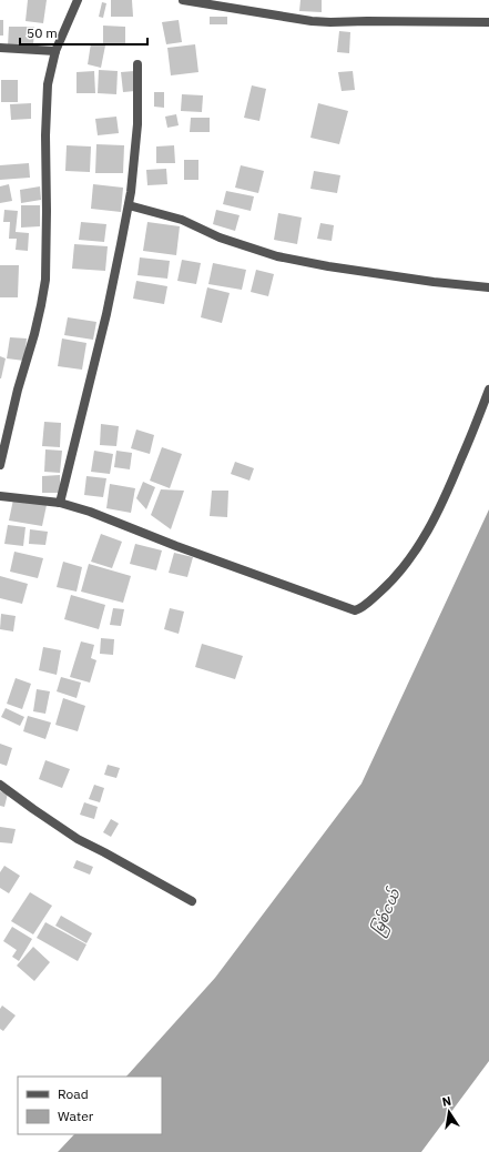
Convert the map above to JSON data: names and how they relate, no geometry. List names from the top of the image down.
{
  "water": ["မြစ်ငယ်"],
  "legend": ["Road", "Water"],
  "scale_bar": "50 m",
  "north": "top"
}
